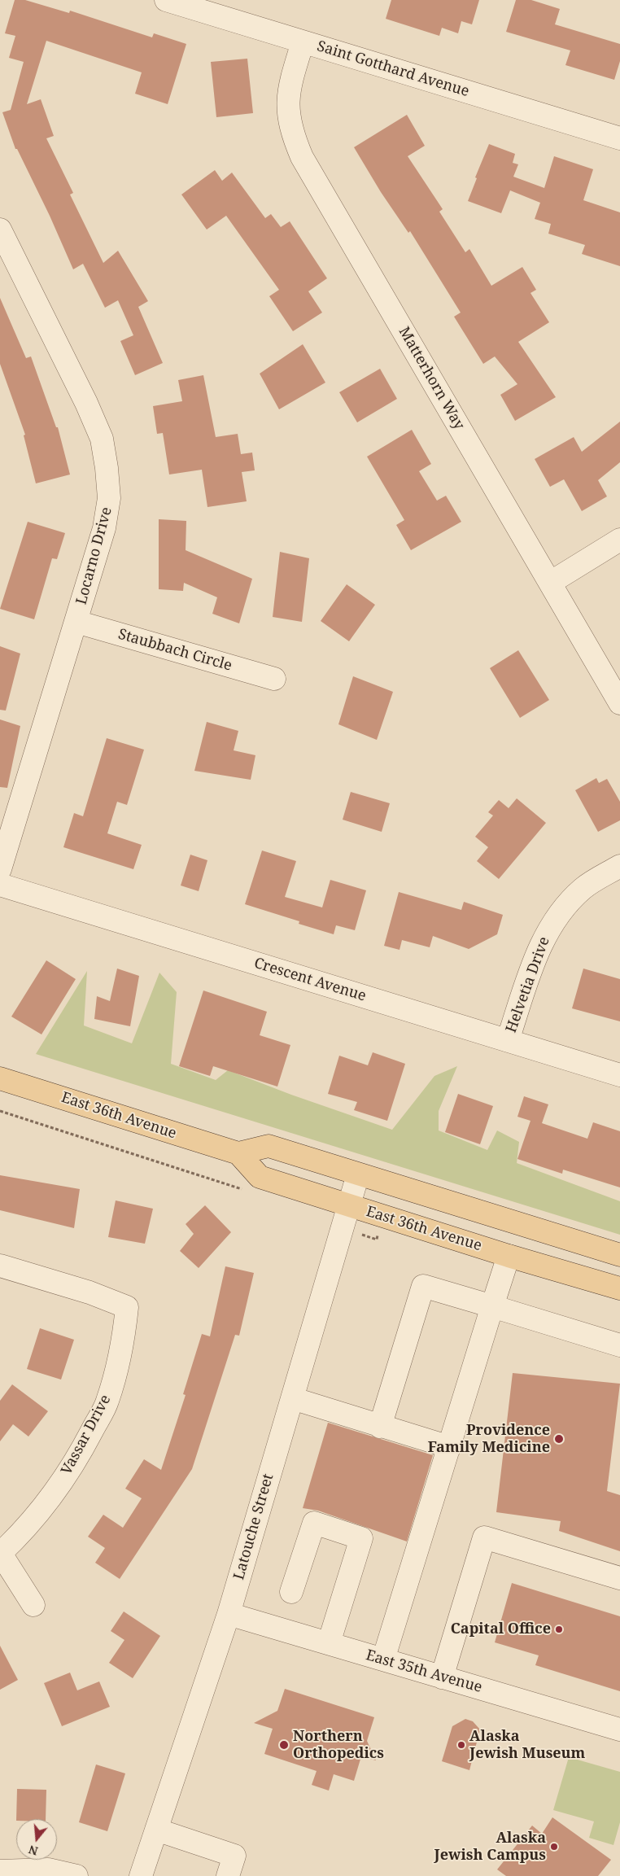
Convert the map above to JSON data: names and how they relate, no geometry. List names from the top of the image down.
{
  "streets": {
    "main road": ["East 36th Avenue"],
    "street": [
      "Saint Gotthard Avenue",
      "Matterhorn Way",
      "Locarno Drive",
      "Staubbach Circle",
      "Crescent Avenue",
      "Helvetia Drive",
      "Vassar Drive",
      "Latouche Street",
      "East 35th Avenue"
    ]
  },
  "crossings": [
    ["Saint Gotthard Avenue", "Matterhorn Way"],
    ["Locarno Drive", "Staubbach Circle"],
    ["Crescent Avenue", "Helvetia Drive"],
    ["East 36th Avenue", "Latouche Street"],
    ["Latouche Street", "East 35th Avenue"]
  ],
  "places": [
    "Providence Family Medicine",
    "Capital Office",
    "Northern Orthopedics",
    "Alaska Jewish Museum",
    "Alaska Jewish Campus"
  ],
  "north": "bottom"
}
